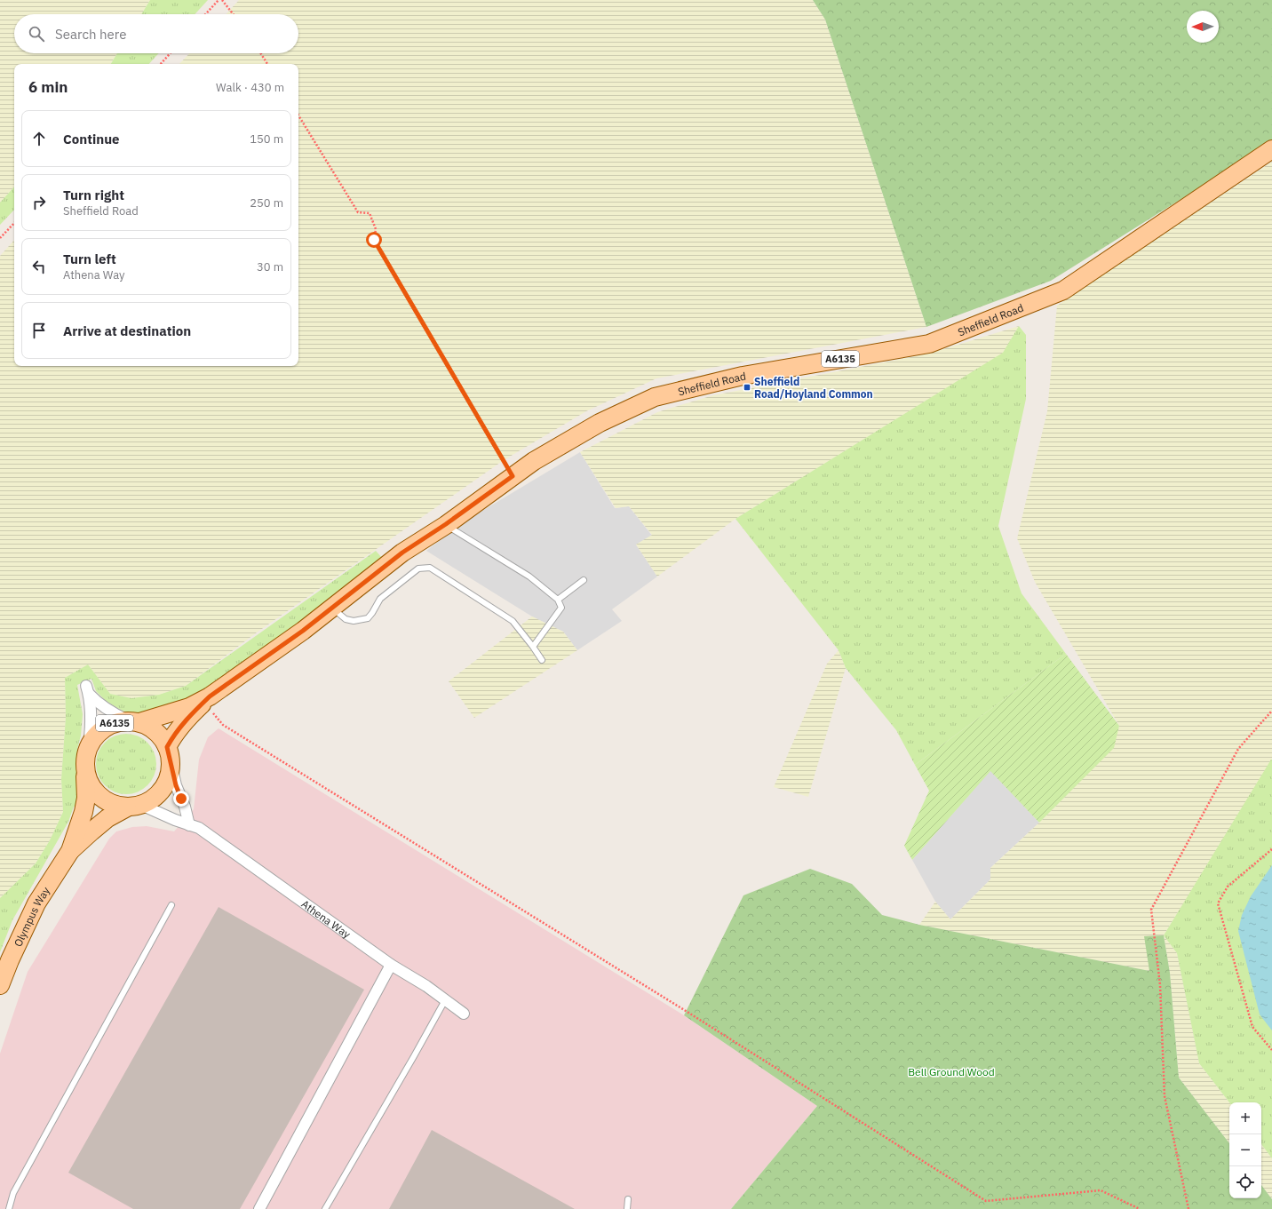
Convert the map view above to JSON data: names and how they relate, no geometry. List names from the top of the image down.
{
  "streets": {
    "main road": ["Sheffield Road", "A6135", "Olympus Way"],
    "street": ["Athena Way"]
  },
  "crossings": [
    ["Sheffield Road", "A6135"],
    ["Sheffield Road", "Olympus Way"],
    ["Sheffield Road", "Athena Way"],
    ["A6135", "Olympus Way"],
    ["A6135", "Athena Way"],
    ["Olympus Way", "Athena Way"]
  ],
  "parks": ["Bell Ground Wood"],
  "places": {
    "transit": ["Sheffield Road/Hoyland Common"]
  },
  "north": "left",
  "page": {
    "search": "Search here",
    "heading": ["6 min", "Walk · 430 m"],
    "list": [
      ["Continue", "150 m"],
      ["Turn right", "Sheffield Road", "250 m"],
      ["Turn left", "Athena Way", "30 m"],
      "Arrive at destination"
    ],
    "map_buttons": ["+", "−"]
  }
}
